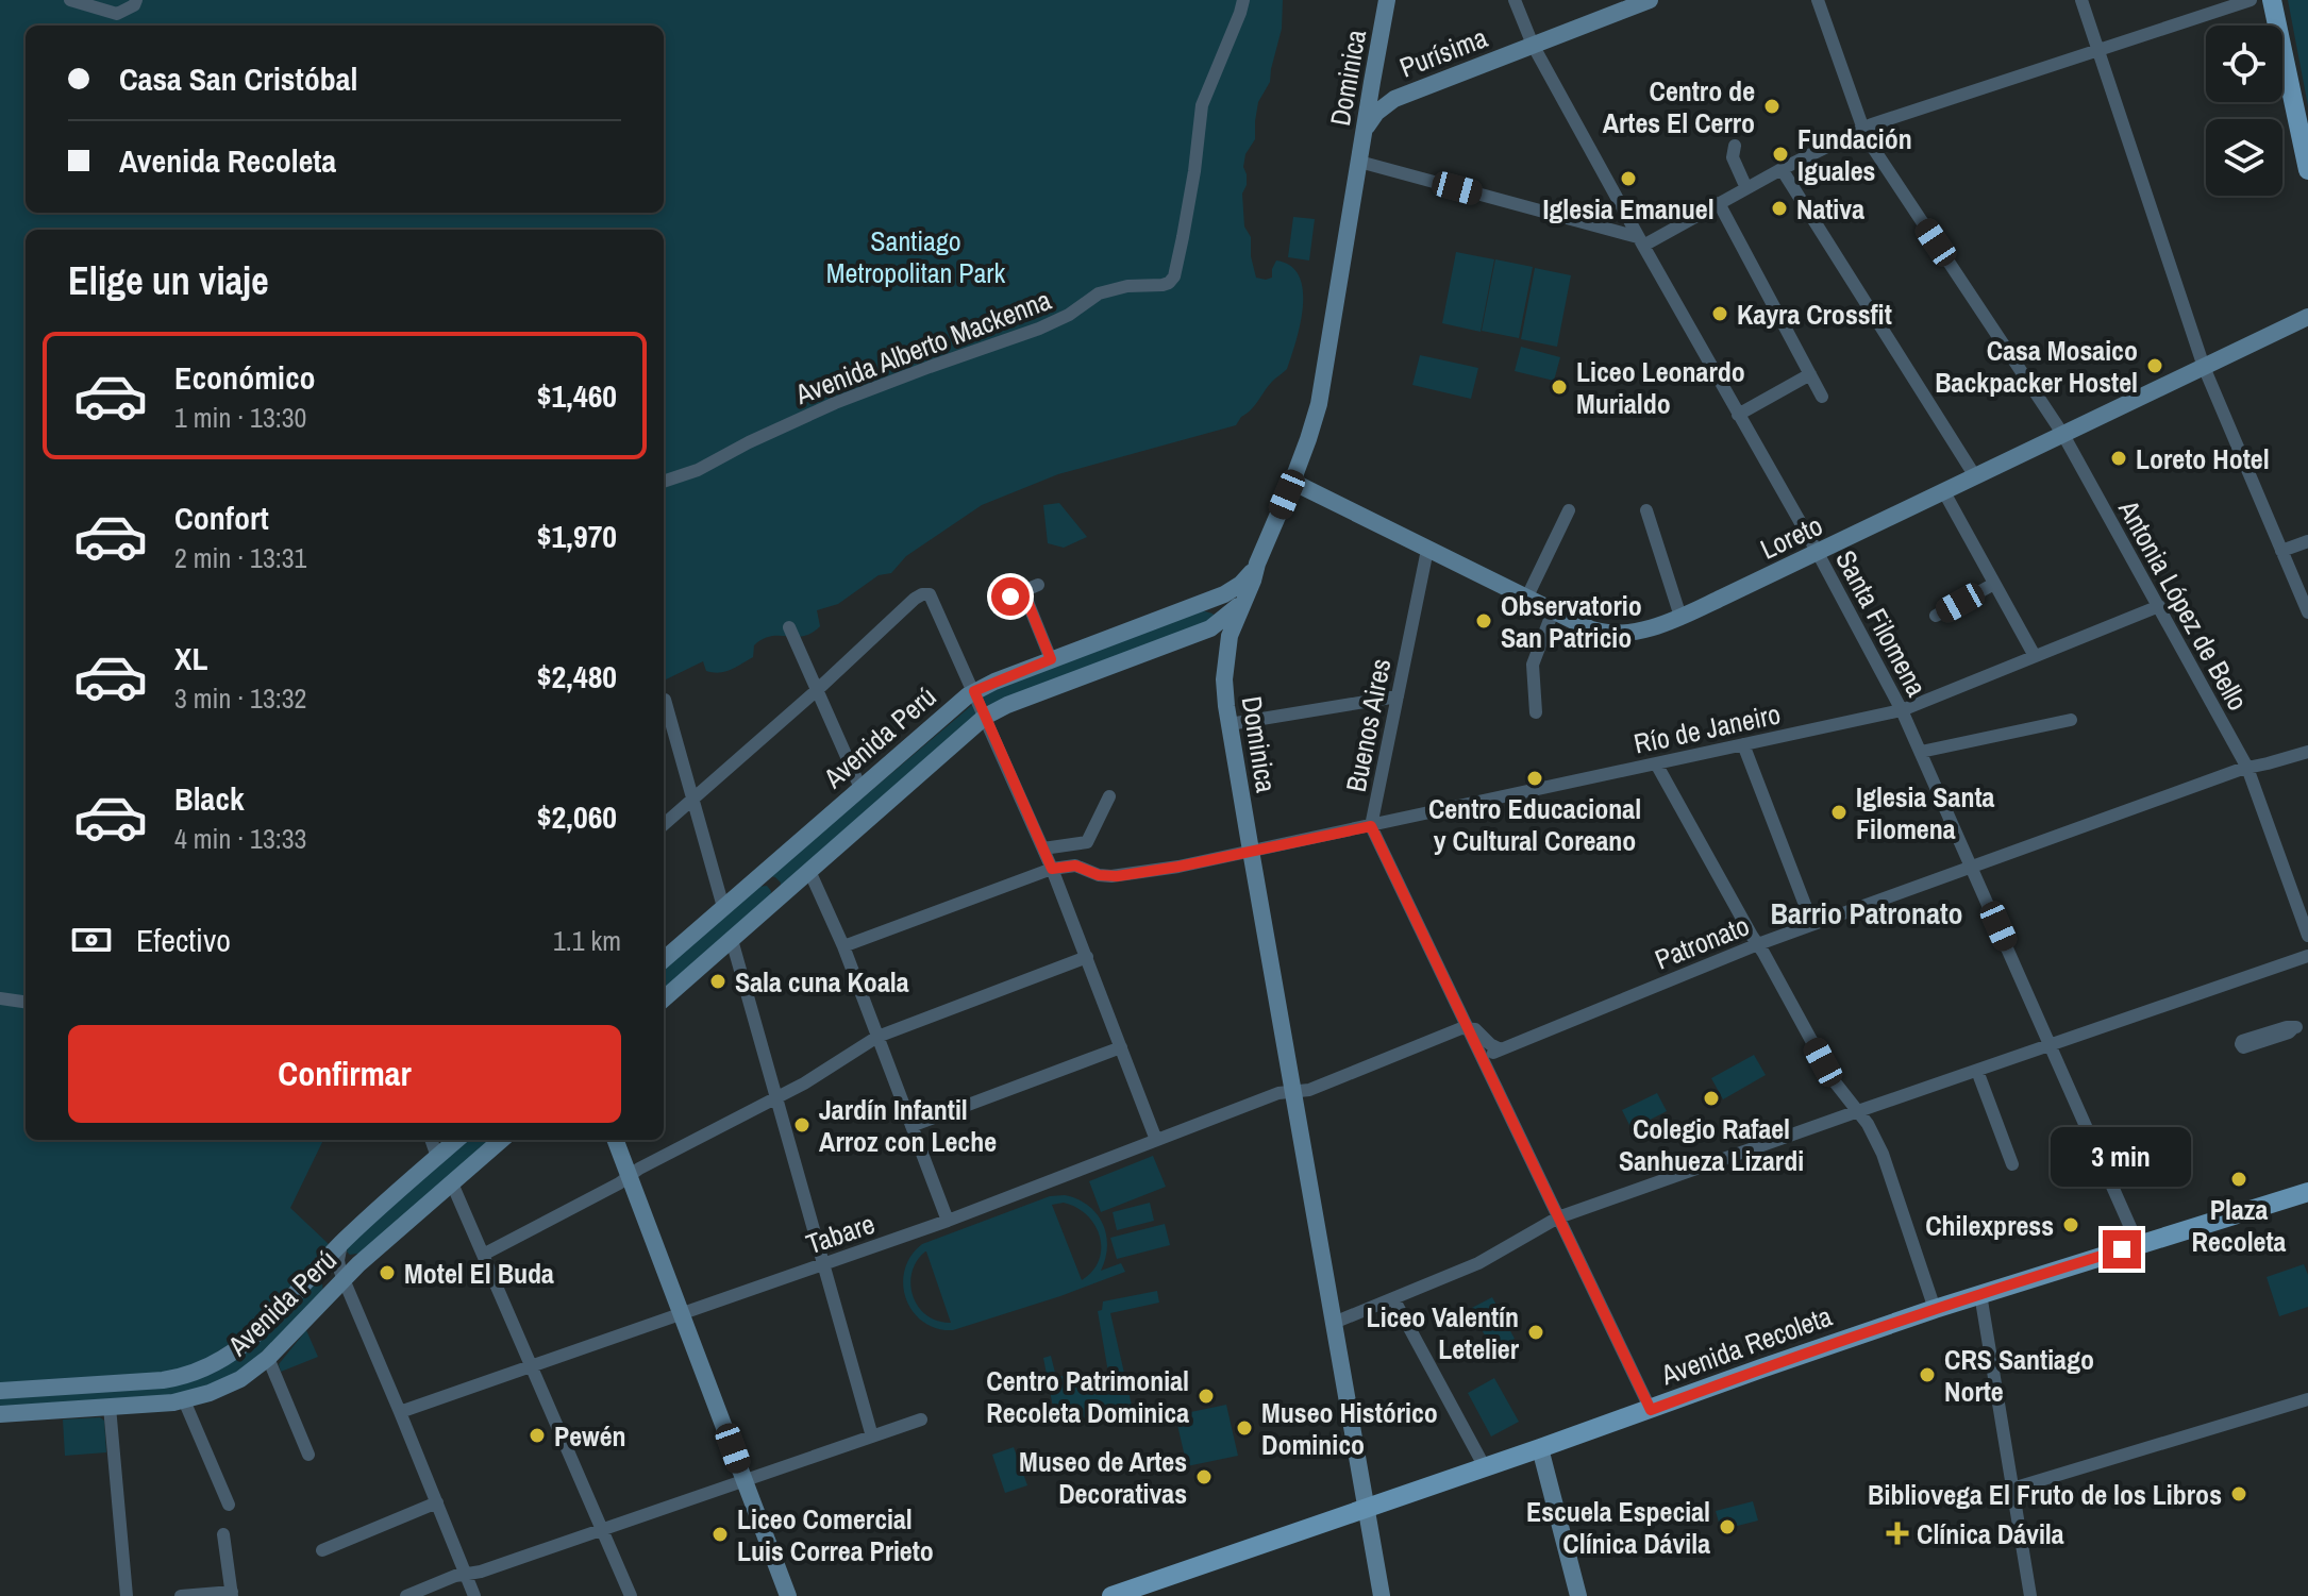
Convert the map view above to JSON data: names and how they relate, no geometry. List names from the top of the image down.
{
  "streets": {
    "main road": [
      "Purísima",
      "Dominica",
      "Loreto",
      "Avenida Perú",
      "Avenida Recoleta"
    ],
    "street": [
      "Avenida Alberto Mackenna",
      "Antonia López de Bello",
      "Santa Filomena",
      "Buenos Aires",
      "Río de Janeiro",
      "Patronato",
      "Tabare"
    ]
  },
  "crossings": [
    ["Purísima", "Dominica"],
    ["Purísima", "Santa Filomena"],
    ["Dominica", "Loreto"],
    ["Dominica", "Río de Janeiro"],
    ["Dominica", "Avenida Perú"],
    ["Dominica", "Tabare"],
    ["Dominica", "Avenida Recoleta"],
    ["Loreto", "Antonia López de Bello"],
    ["Loreto", "Santa Filomena"],
    ["Loreto", "Buenos Aires"],
    ["Antonia López de Bello", "Río de Janeiro"],
    ["Antonia López de Bello", "Patronato"],
    ["Santa Filomena", "Río de Janeiro"],
    ["Santa Filomena", "Patronato"],
    ["Santa Filomena", "Avenida Recoleta"],
    ["Buenos Aires", "Río de Janeiro"],
    ["Buenos Aires", "Patronato"],
    ["Buenos Aires", "Tabare"],
    ["Buenos Aires", "Avenida Recoleta"]
  ],
  "districts": ["Barrio Patronato"],
  "parks": ["Santiago Metropolitan Park"],
  "places": {
    "other": [
      "Centro de Artes El Cerro",
      "Fundación Iguales",
      "Iglesia Emanuel",
      "Nativa",
      "Kayra Crossfit",
      "Casa Mosaico Backpacker Hostel",
      "Liceo Leonardo Murialdo",
      "Loreto Hotel",
      "Observatorio San Patricio",
      "Centro Educacional y Cultural Coreano",
      "Iglesia Santa Filomena",
      "Sala cuna Koala",
      "Colegio Rafael Sanhueza Lizardi",
      "Jardín Infantil Arroz con Leche",
      "Plaza Recoleta",
      "Chilexpress",
      "Motel El Buda",
      "Liceo Valentín Letelier",
      "CRS Santiago Norte",
      "Centro Patrimonial Recoleta Dominica",
      "Museo Histórico Dominico",
      "Pewén",
      "Museo de Artes Decorativas",
      "Bibliovega El Fruto de los Libros",
      "Escuela Especial Clínica Dávila",
      "Liceo Comercial Luis Correa Prieto"
    ],
    "health": ["Clínica Dávila"]
  },
  "page": {
    "banner": ["Casa San Cristóbal", "Avenida Recoleta"],
    "heading": "Elige un viaje",
    "list": [
      {
        "name": "Económico",
        "note": "1 min · 13:30",
        "value": "$1,460"
      },
      {
        "name": "Confort",
        "note": "2 min · 13:31",
        "value": "$1,970"
      },
      {
        "name": "XL",
        "note": "3 min · 13:32",
        "value": "$2,480"
      },
      {
        "name": "Black",
        "note": "4 min · 13:33",
        "value": "$2,060"
      }
    ],
    "pay": ["Efectivo", "1.1 km"],
    "buttons": "Confirmar",
    "bubble": "3 min"
  }
}
